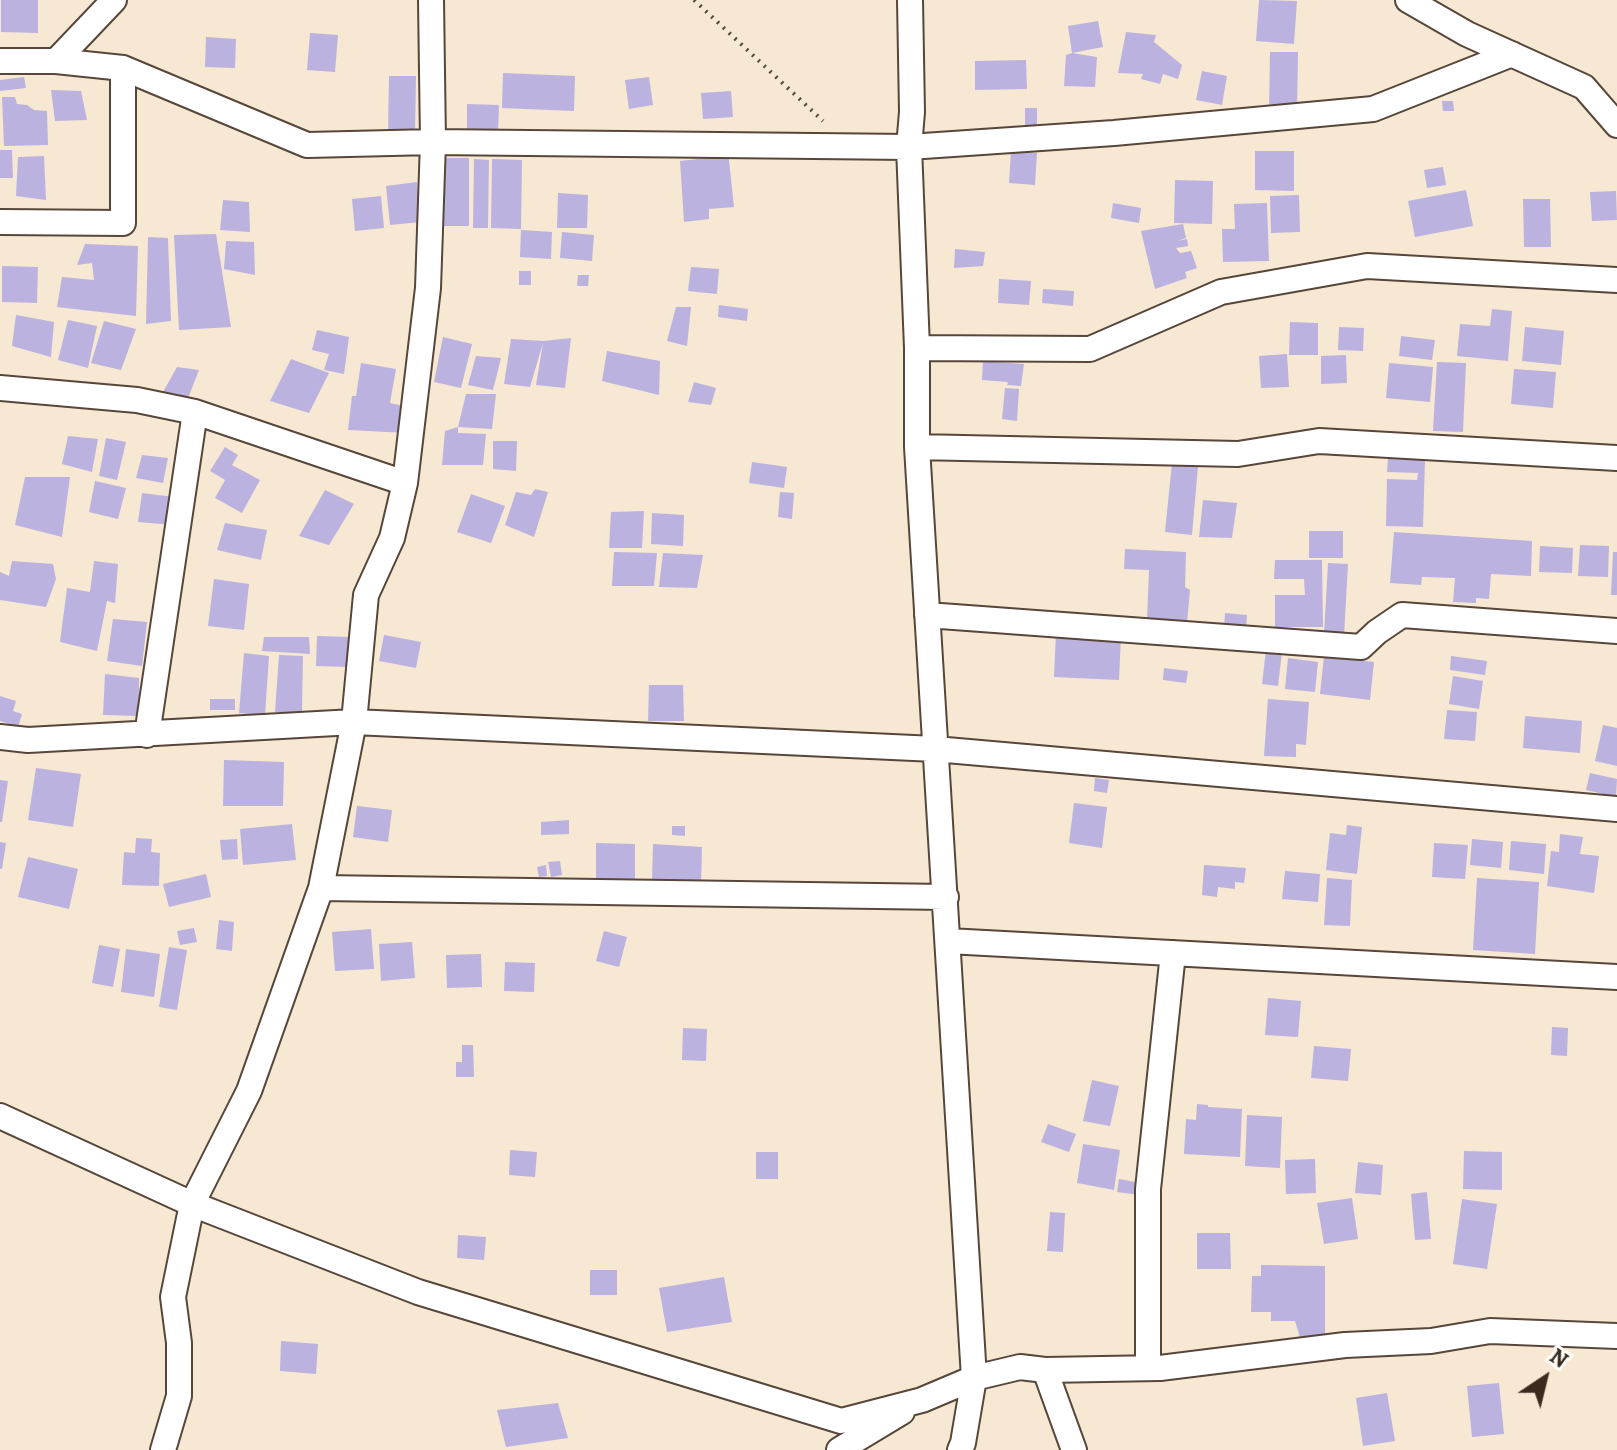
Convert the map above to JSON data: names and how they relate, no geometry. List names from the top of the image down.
{
  "north": "top right"
}
